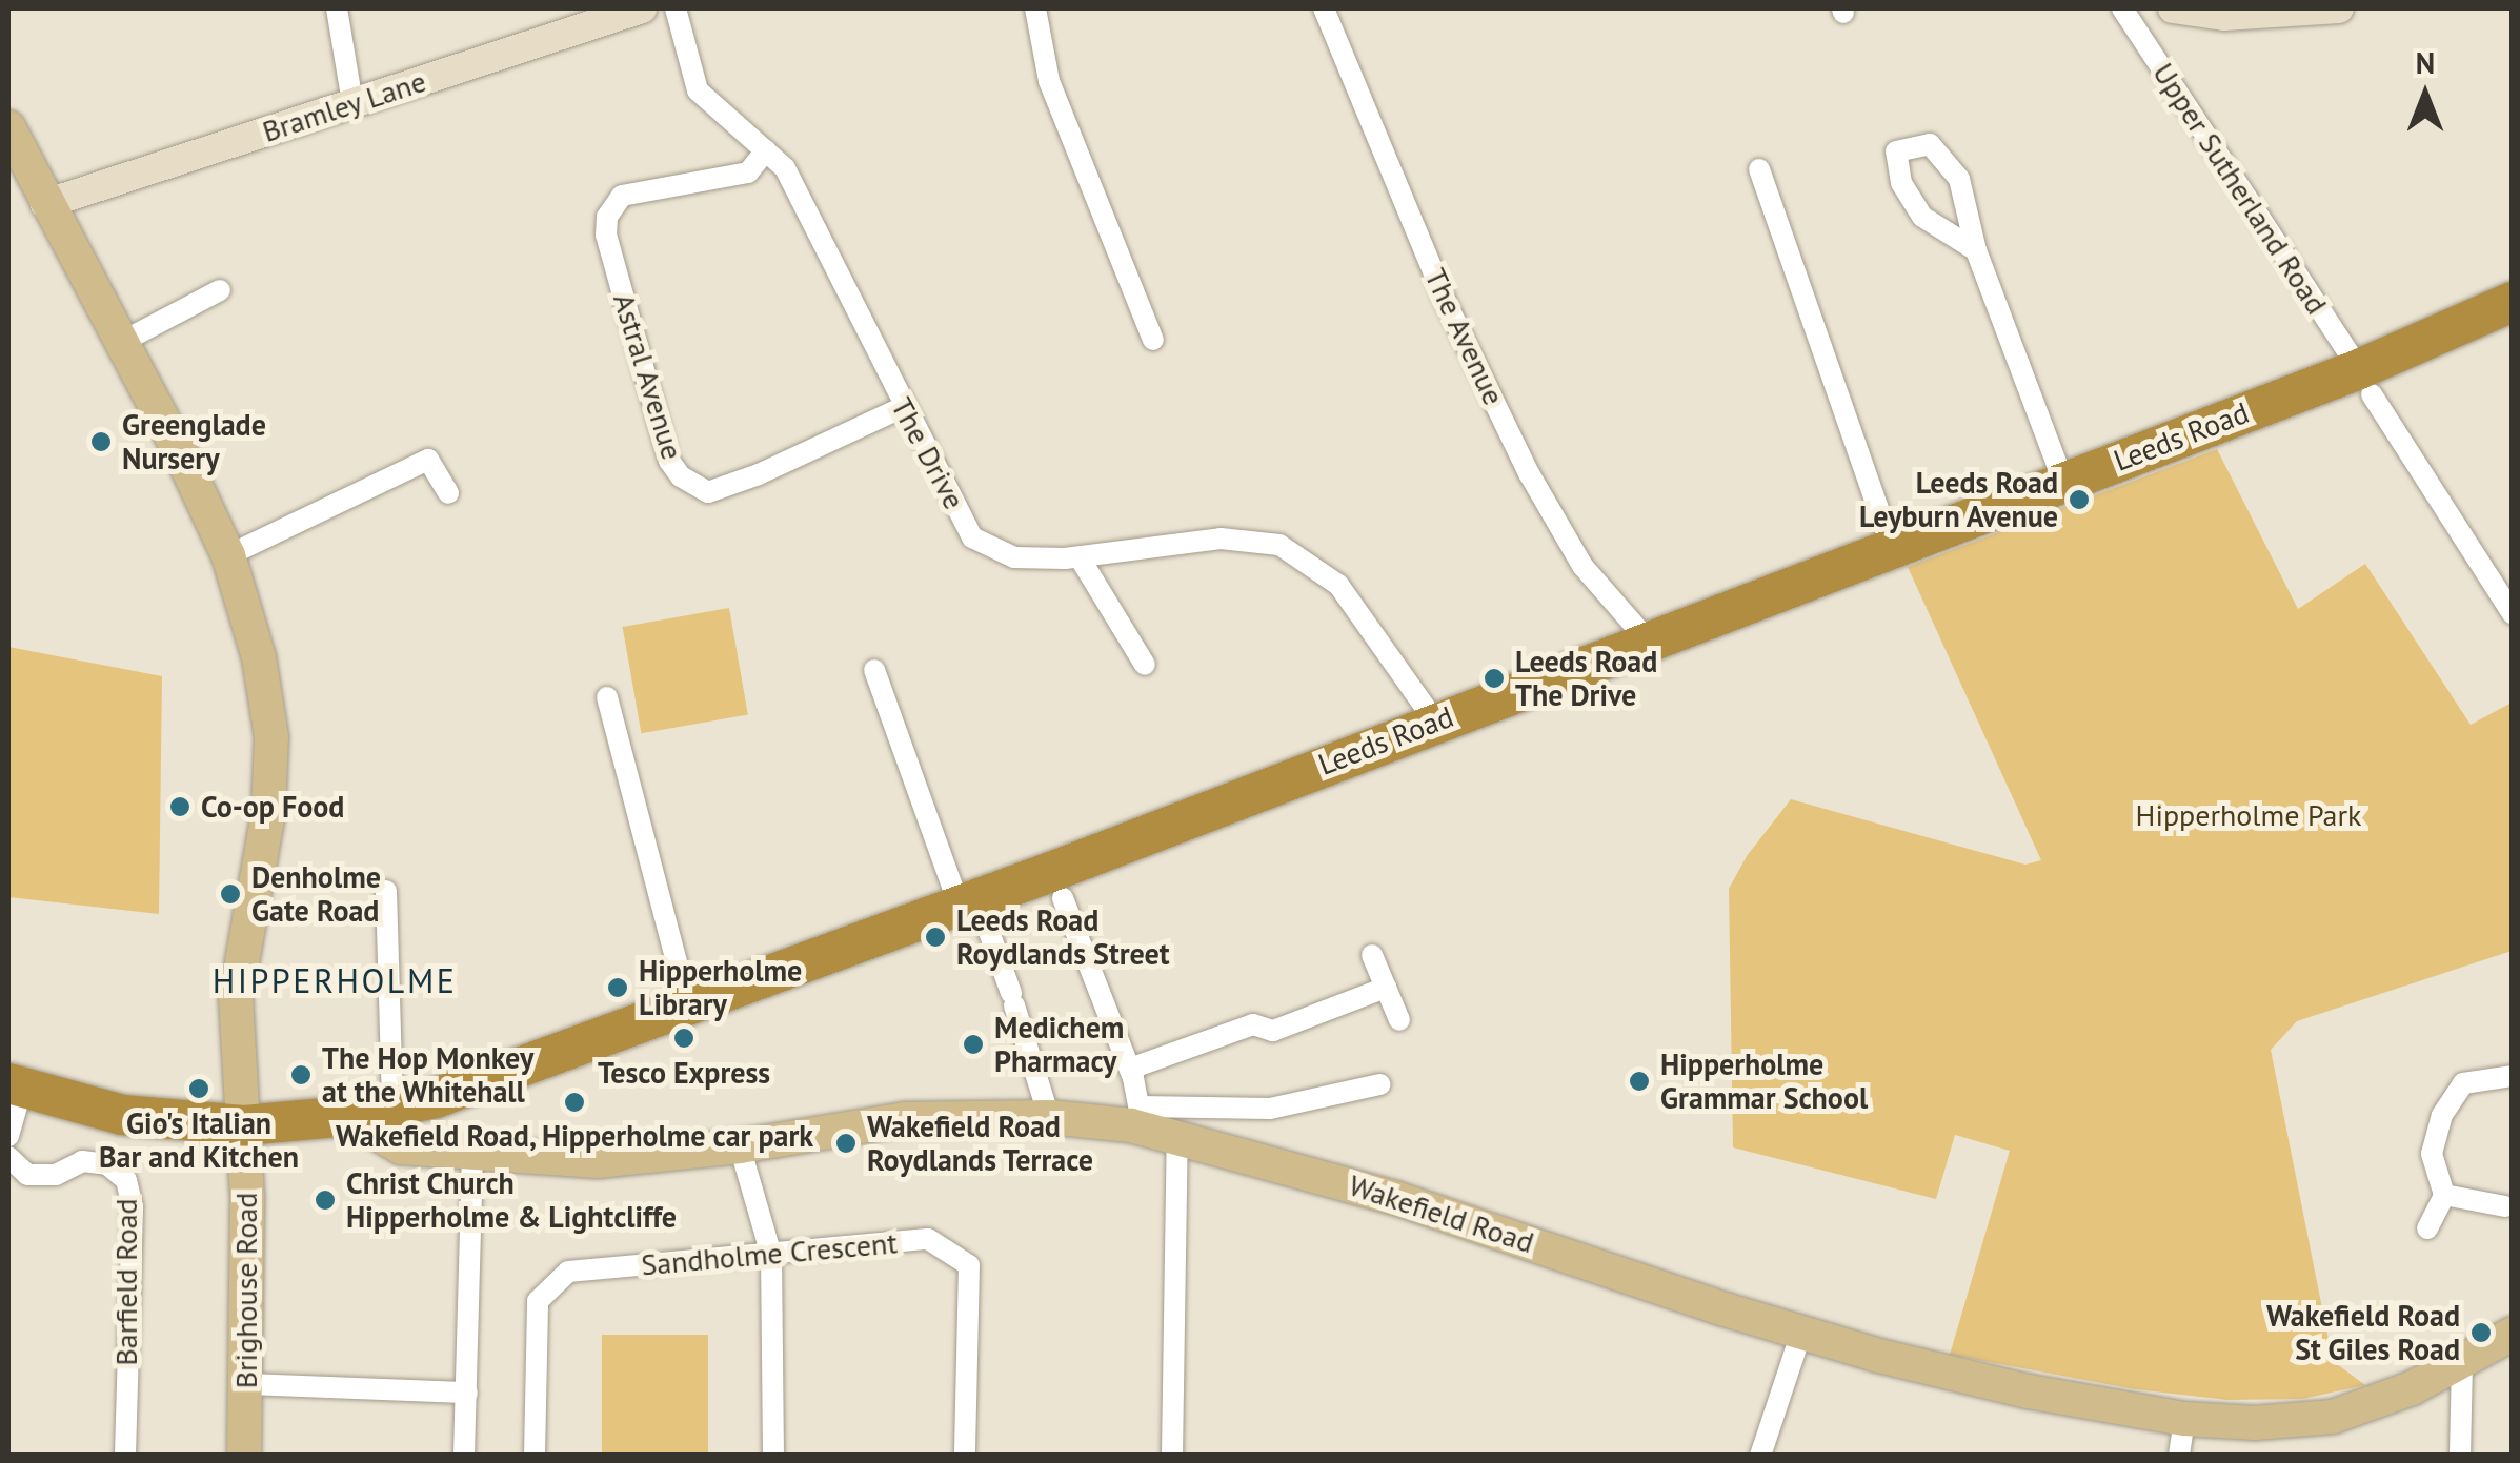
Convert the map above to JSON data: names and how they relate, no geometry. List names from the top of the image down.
{
  "streets": {
    "highway": ["Leeds Road"],
    "main road": ["Wakefield Road", "Brighouse Road"],
    "street": [
      "Bramley Lane",
      "Upper Sutherland Road",
      "The Avenue",
      "Astral Avenue",
      "The Drive",
      "Sandholme Crescent",
      "Barfield Road"
    ]
  },
  "crossings": [
    ["Upper Sutherland Road", "Leeds Road"],
    ["The Avenue", "Leeds Road"],
    ["Astral Avenue", "The Drive"],
    ["Leeds Road", "The Drive"],
    ["Leeds Road", "Wakefield Road"],
    ["Leeds Road", "Brighouse Road"]
  ],
  "districts": ["HIPPERHOLME"],
  "parks": ["Hipperholme Park"],
  "places": [
    "Greenglade Nursery",
    "Leeds Road Leyburn Avenue",
    "Leeds Road The Drive",
    "Co-op Food",
    "Denholme Gate Road",
    "Leeds Road Roydlands Street",
    "Hipperholme Library",
    "Tesco Express",
    "Medichem Pharmacy",
    "The Hop Monkey at the Whitehall",
    "Hipperholme Grammar School",
    "Gio's Italian Bar and Kitchen",
    "Wakefield Road, Hipperholme car park",
    "Wakefield Road Roydlands Terrace",
    "Christ Church Hipperholme & Lightcliffe",
    "Wakefield Road St Giles Road"
  ],
  "north": "top"
}
